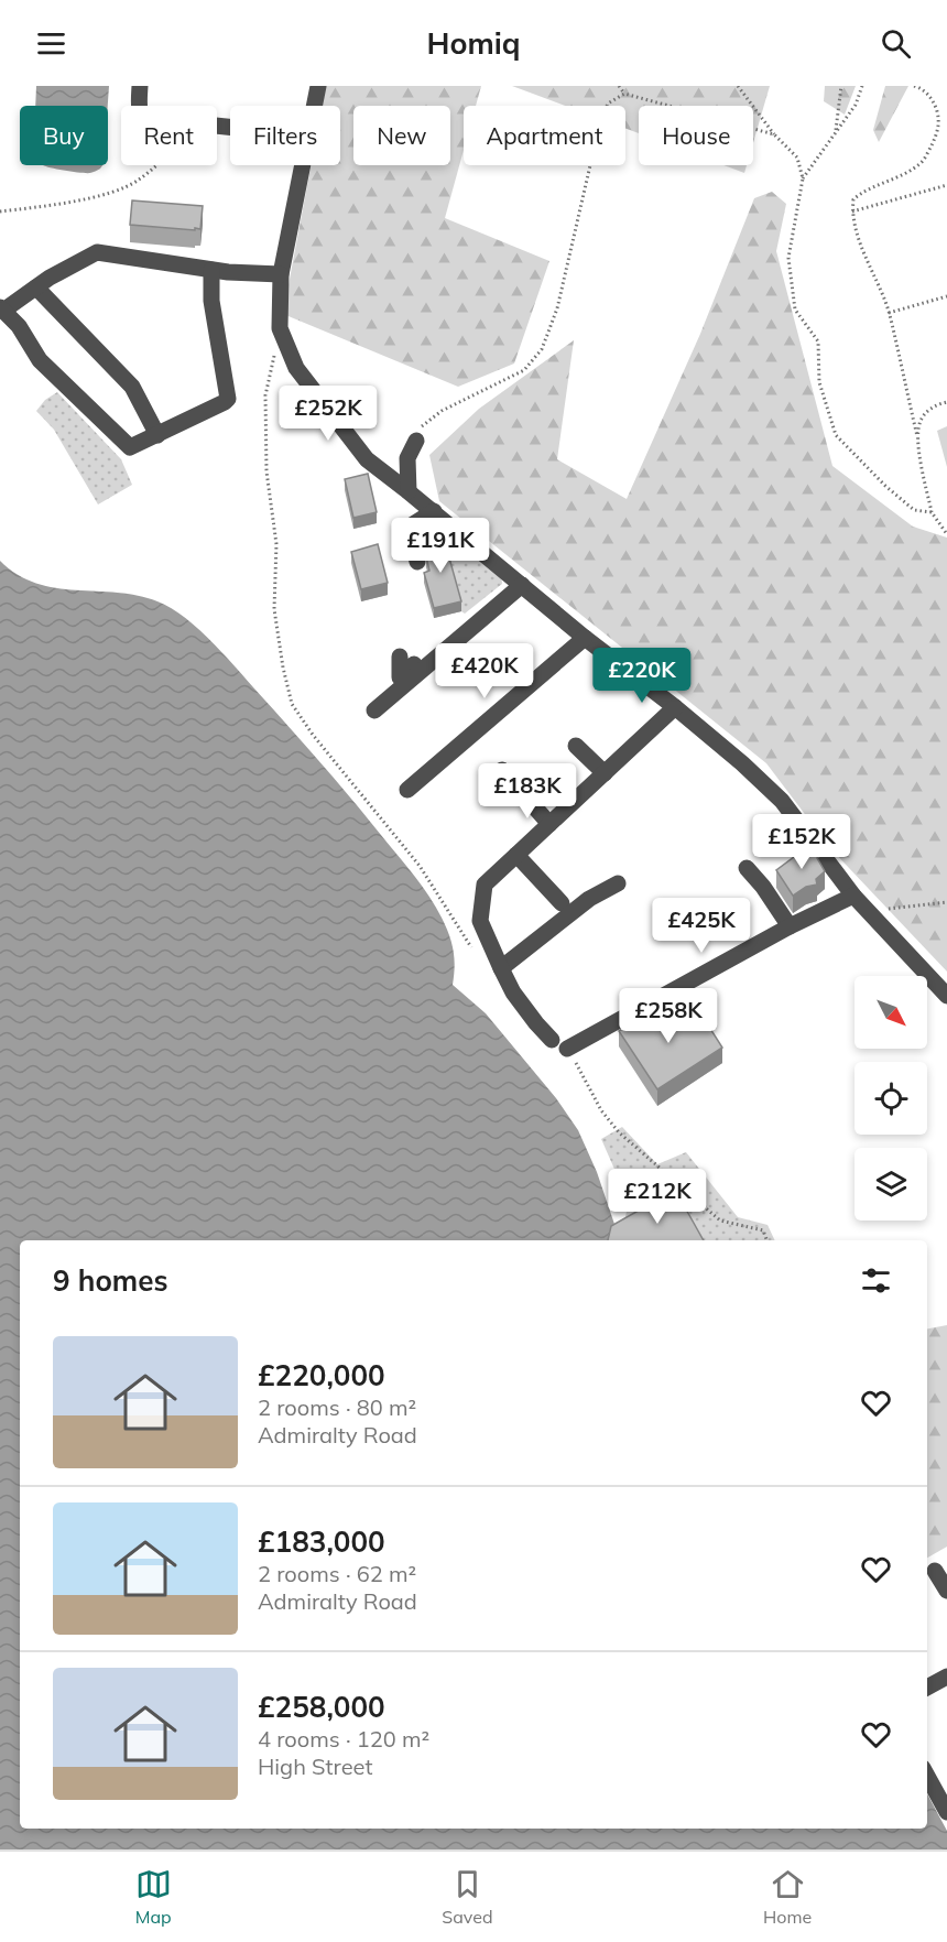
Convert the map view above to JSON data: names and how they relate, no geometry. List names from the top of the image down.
{
  "north": "bottom right",
  "page": {
    "header": "Homiq",
    "chip": [
      "Buy",
      "Rent",
      "Filters",
      "New",
      "Apartment",
      "House"
    ],
    "price": [
      "£252K",
      "£191K",
      "£420K",
      "£220K",
      "£183K",
      "£152K",
      "£425K",
      "£258K",
      "£212K"
    ],
    "heading": "9 homes",
    "list": [
      {
        "name": "£220,000",
        "note": "2 rooms · 80 m² · Admiralty Road"
      },
      {
        "name": "£183,000",
        "note": "2 rooms · 62 m² · Admiralty Road"
      },
      {
        "name": "£258,000",
        "note": "4 rooms · 120 m² · High Street"
      }
    ],
    "tabs": ["Map", "Saved", "Home"]
  }
}
